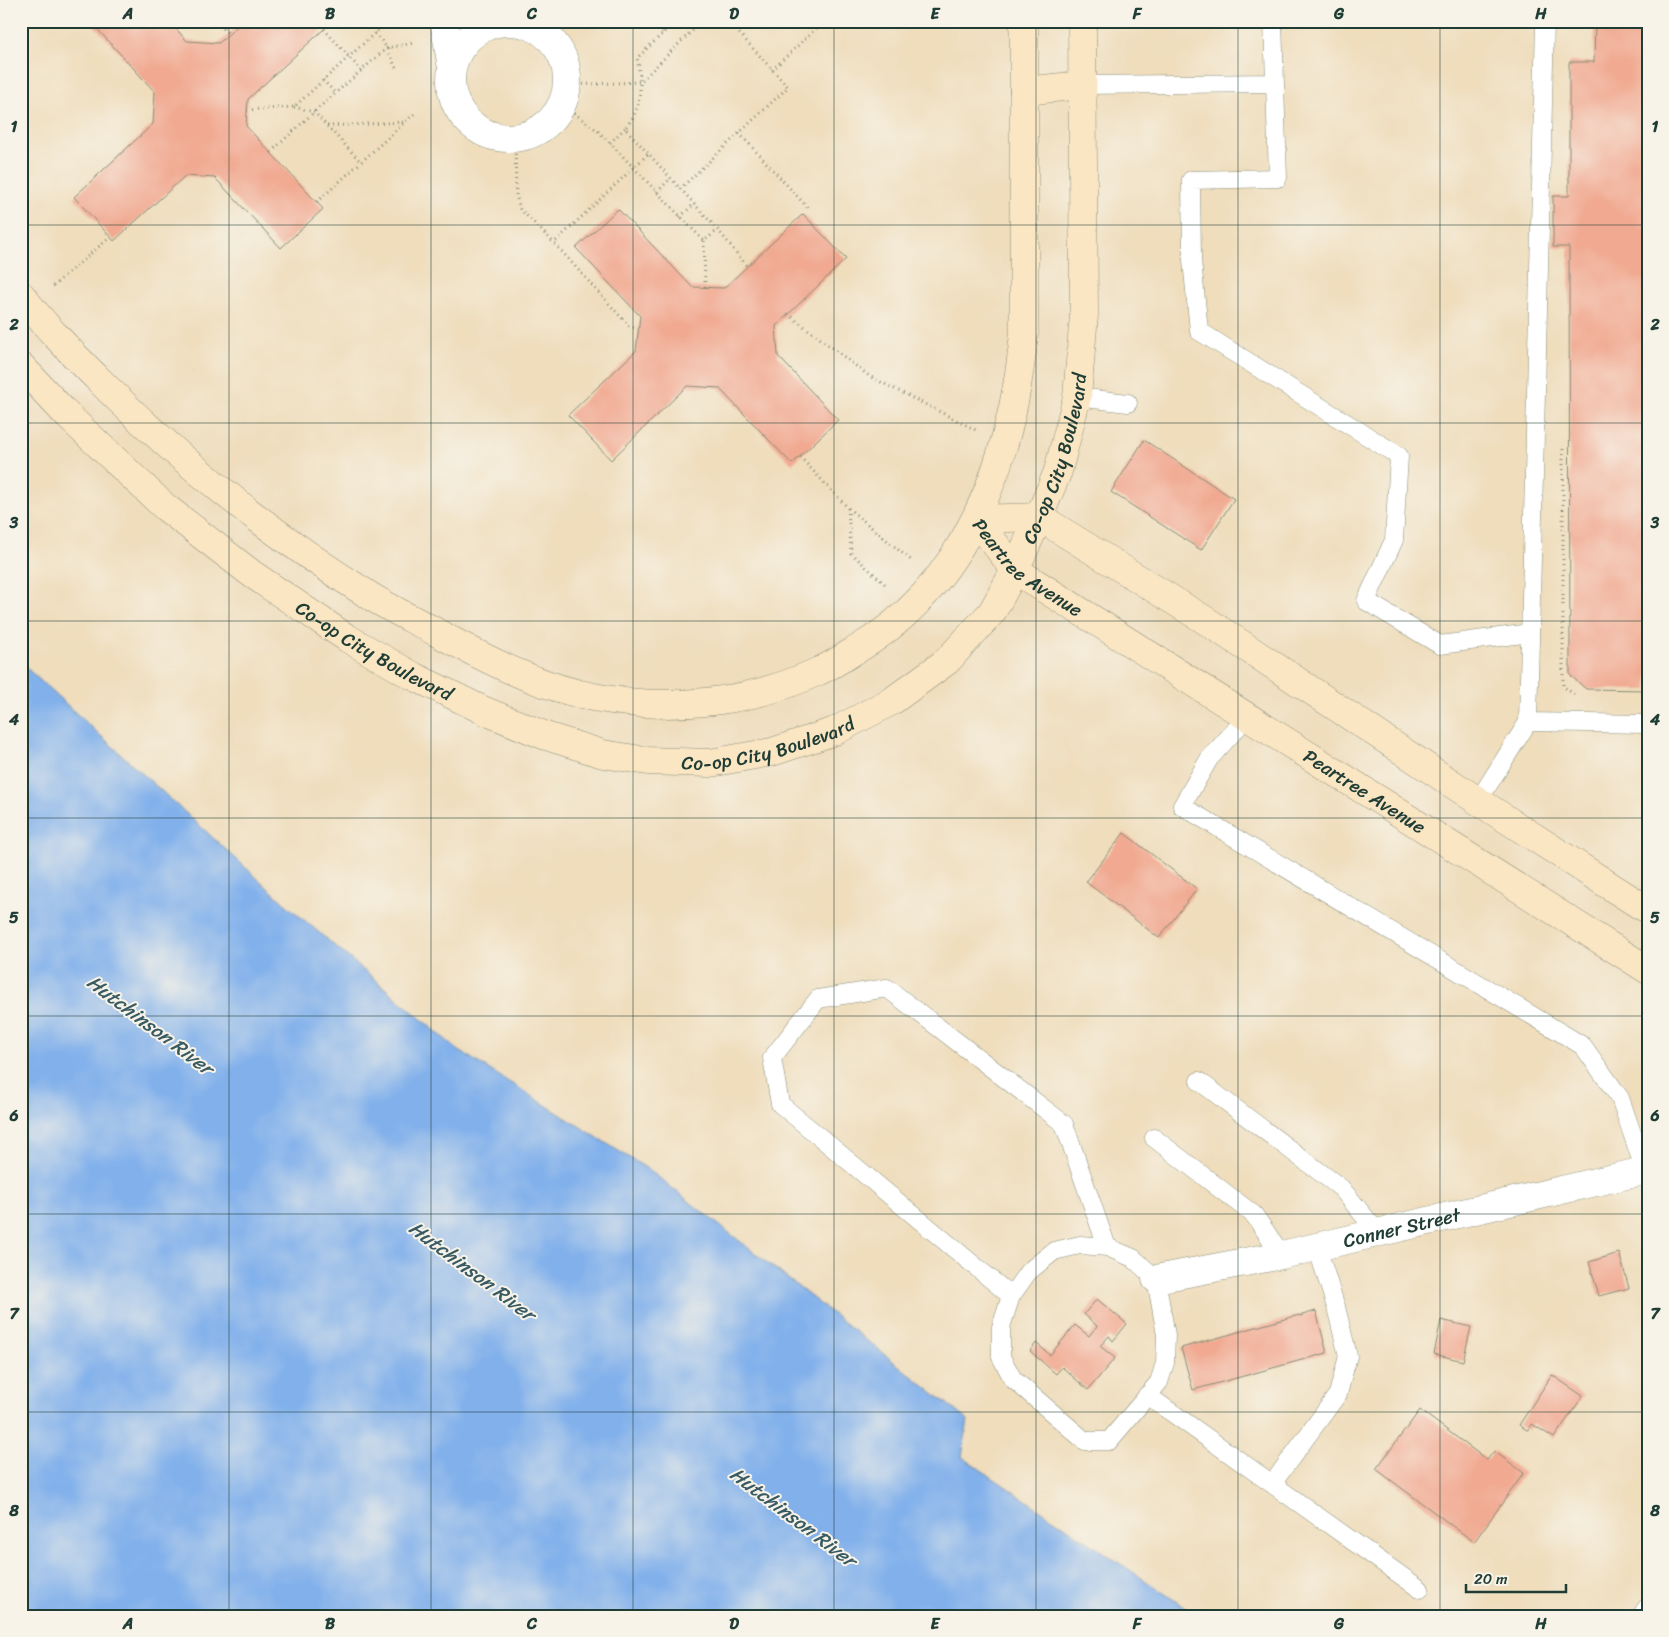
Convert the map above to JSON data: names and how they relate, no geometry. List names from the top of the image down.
{
  "streets": {
    "main road": ["Co-op City Boulevard", "Peartree Avenue"],
    "street": ["Conner Street"]
  },
  "crossings": [
    ["Co-op City Boulevard", "Peartree Avenue"]
  ],
  "water": ["Hutchinson River"],
  "scale_bar": "20 m",
  "grid": {
    "columns": [
      "A",
      "B",
      "C",
      "D",
      "E",
      "F",
      "G",
      "H"
    ],
    "rows": [
      "1",
      "2",
      "3",
      "4",
      "5",
      "6",
      "7",
      "8"
    ]
  }
}
